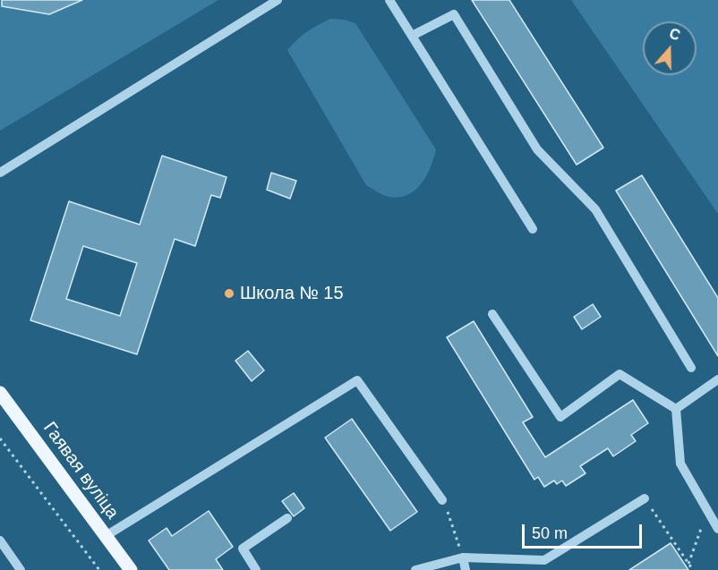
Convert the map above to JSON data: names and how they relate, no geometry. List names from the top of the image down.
{
  "streets": {
    "main road": ["Гаявая вуліца"]
  },
  "places": ["Школа № 15"],
  "scale_bar": "50 m",
  "north": "top"
}
